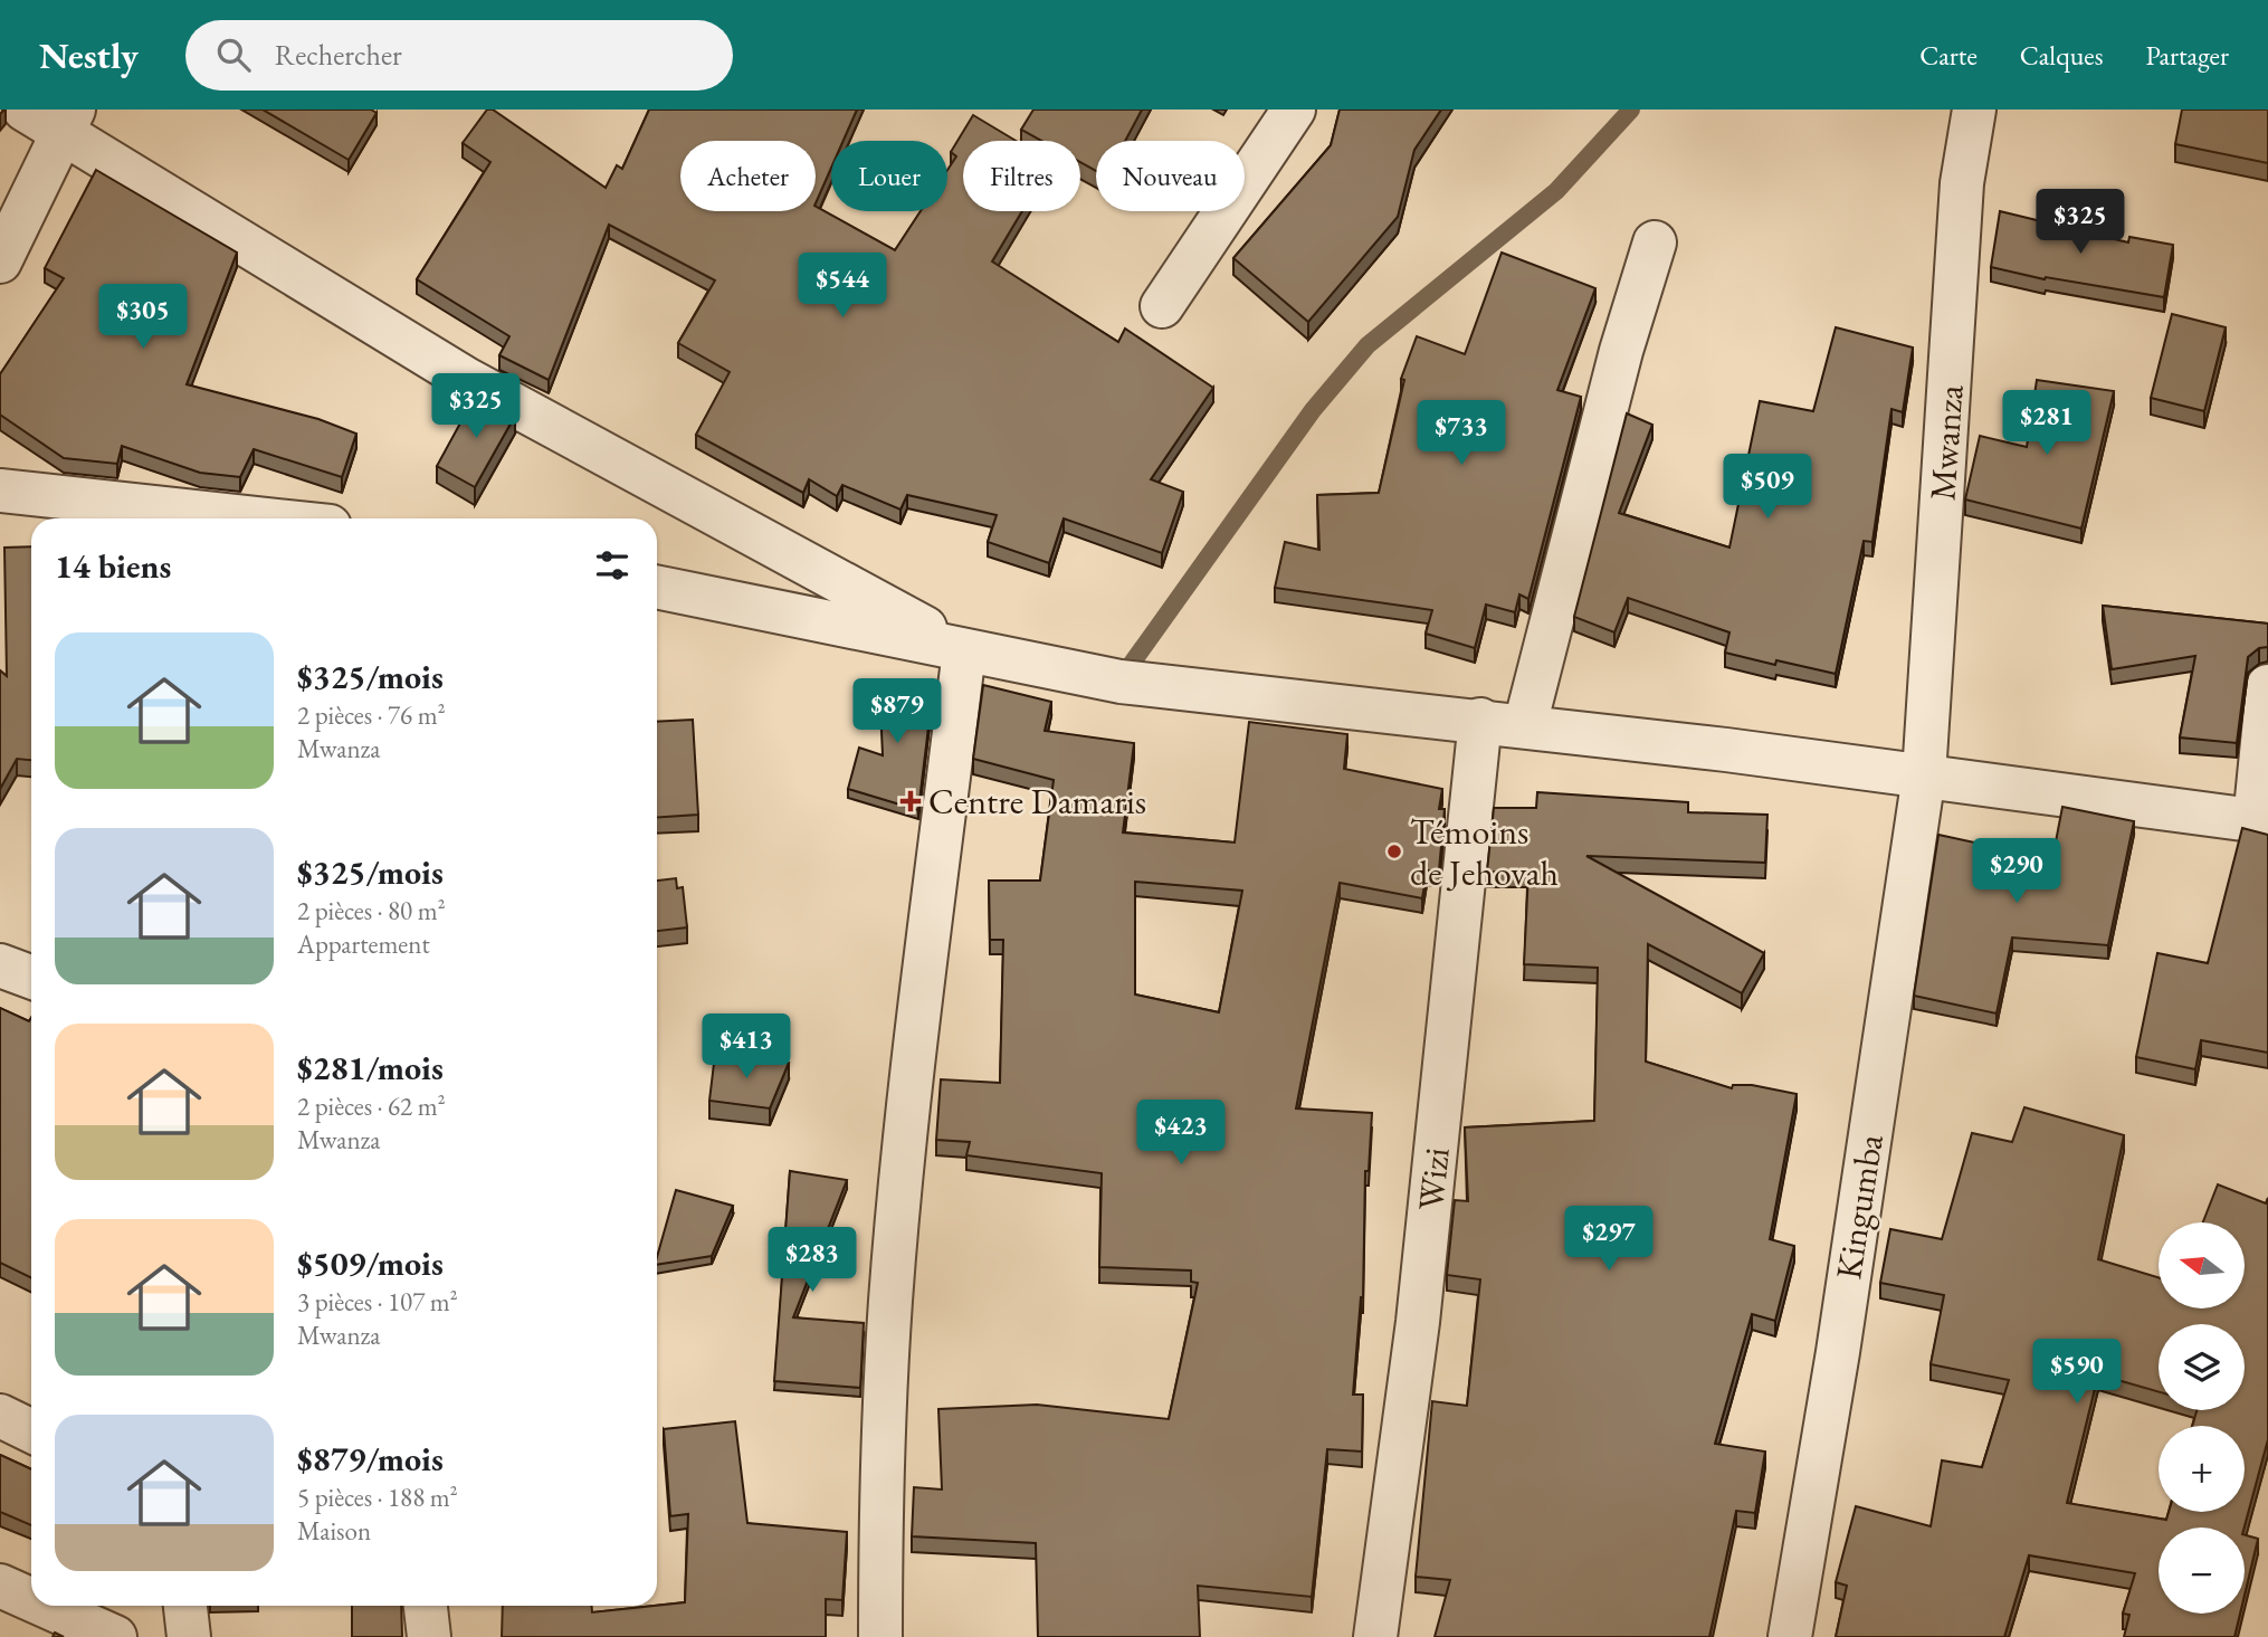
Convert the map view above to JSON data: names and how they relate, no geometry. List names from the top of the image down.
{
  "streets": {
    "street": ["Mwanza", "Wizi", "Kingumba"]
  },
  "crossings": [
    ["Mwanza", "Kingumba"]
  ],
  "places": {
    "health": ["Centre Damaris"],
    "other": ["Témoins de Jehovah"]
  },
  "north": "left",
  "page": {
    "header": "Nestly",
    "search": "Rechercher",
    "nav": ["Carte", "Calques", "Partager"],
    "chip": [
      "Acheter",
      "Louer",
      "Filtres",
      "Nouveau"
    ],
    "price": [
      "$325",
      "$544",
      "$305",
      "$325",
      "$281",
      "$733",
      "$509",
      "$879",
      "$290",
      "$413",
      "$423",
      "$297",
      "$283",
      "$590"
    ],
    "heading": "14 biens",
    "list": [
      {
        "name": "$325/mois",
        "note": "2 pièces · 76 m² · Mwanza"
      },
      {
        "name": "$325/mois",
        "note": "2 pièces · 80 m² · Appartement"
      },
      {
        "name": "$281/mois",
        "note": "2 pièces · 62 m² · Mwanza"
      },
      {
        "name": "$509/mois",
        "note": "3 pièces · 107 m² · Mwanza"
      },
      {
        "name": "$879/mois",
        "note": "5 pièces · 188 m² · Maison"
      }
    ],
    "map_buttons": ["+", "−"]
  }
}
